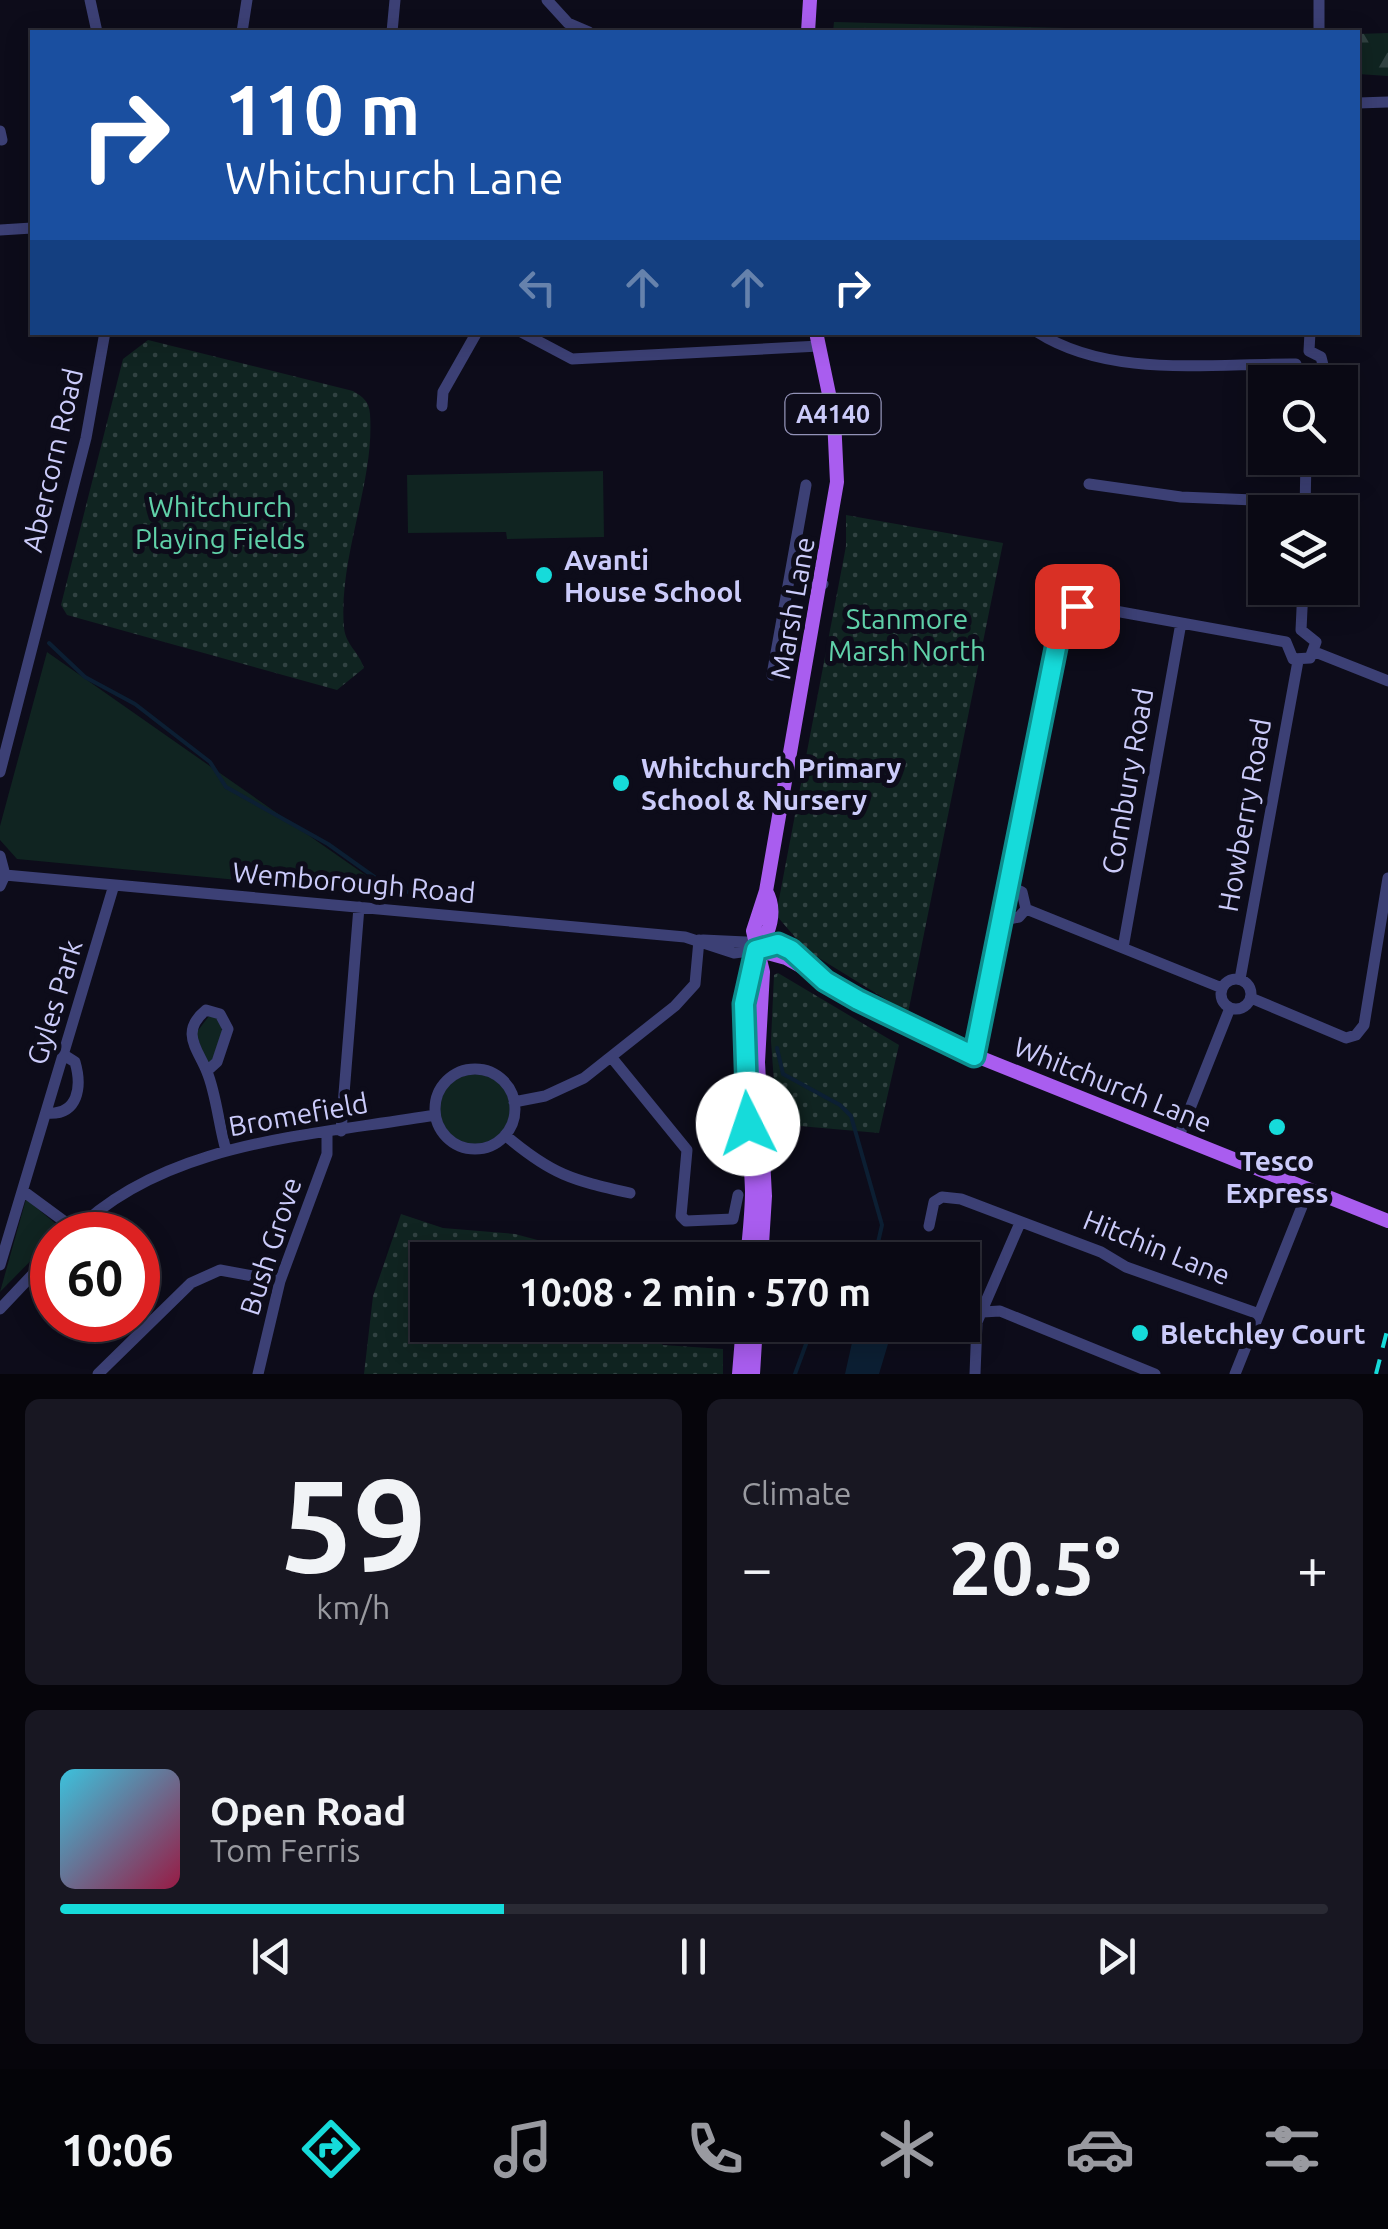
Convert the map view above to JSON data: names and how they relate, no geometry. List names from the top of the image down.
{
  "streets": {
    "main road": ["A4140", "Marsh Lane", "Whitchurch Lane"],
    "street": [
      "Abercorn Road",
      "Cornbury Road",
      "Howberry Road",
      "Wemborough Road",
      "Gyles Park",
      "Bromefield",
      "Bush Grove",
      "Hitchin Lane"
    ]
  },
  "crossings": [
    ["A4140", "Marsh Lane"],
    ["A4140", "Wemborough Road"],
    ["A4140", "Whitchurch Lane"],
    ["Marsh Lane", "Wemborough Road"],
    ["Marsh Lane", "Whitchurch Lane"],
    ["Wemborough Road", "Gyles Park"],
    ["Wemborough Road", "Whitchurch Lane"],
    ["Wemborough Road", "Bush Grove"],
    ["Bromefield", "Bush Grove"]
  ],
  "parks": ["Whitchurch Playing Fields", "Stanmore Marsh North"],
  "places": [
    "Avanti House School",
    "Whitchurch Primary School & Nursery",
    "Tesco Express",
    "Bletchley Court"
  ],
  "page": {
    "turn": ["110 m", "Whitchurch Lane"],
    "limit": "60",
    "trip": "10:08 · 2 min · 570 m",
    "tile": [
      ["59", "km/h"],
      "Climate"
    ],
    "heat": ["−", "20.5°", "+"],
    "song": ["Open Road", "Tom Ferris"],
    "tabs": "10:06"
  }
}
